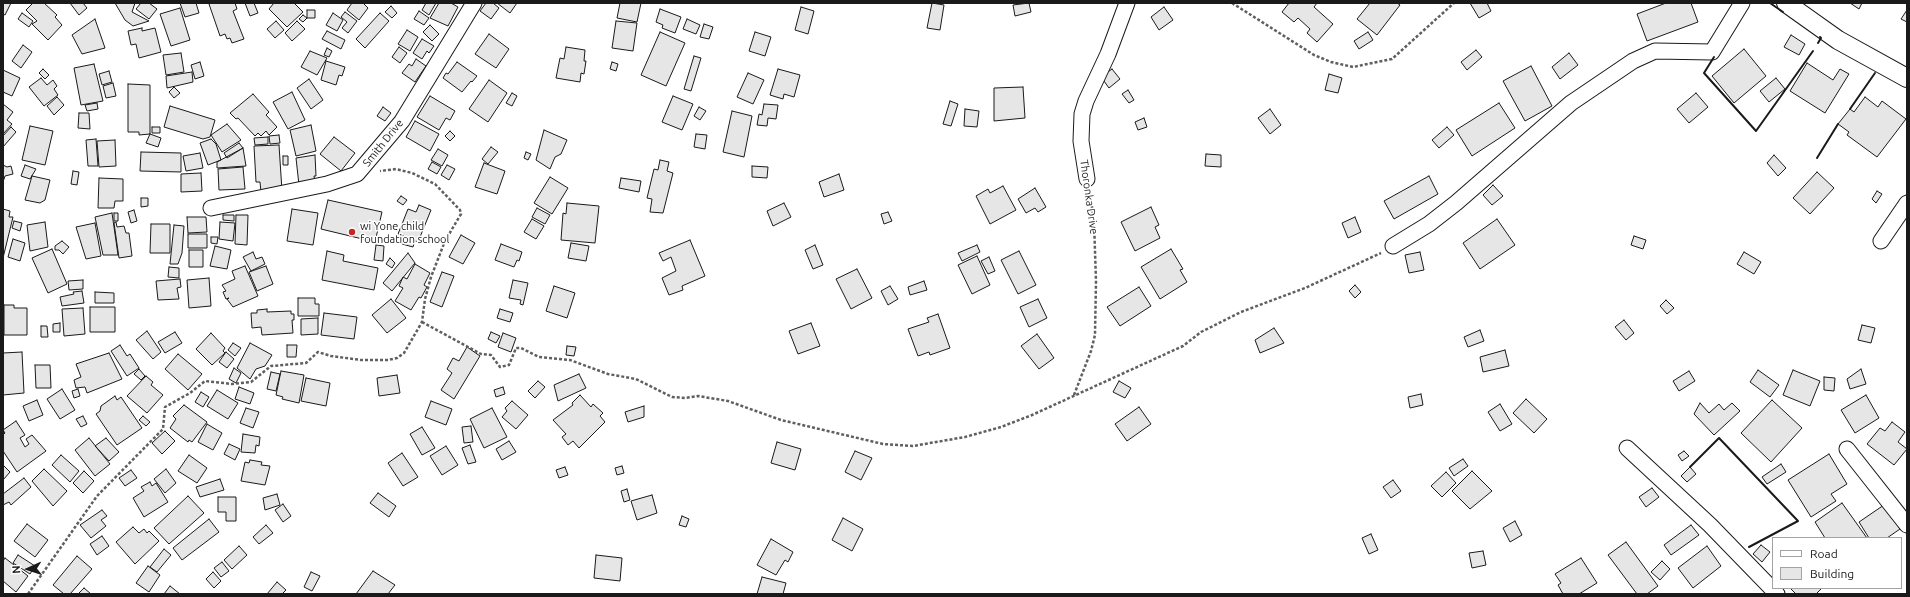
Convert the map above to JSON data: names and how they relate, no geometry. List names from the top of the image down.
{
  "streets": {
    "street": ["Smith Drive", "Thoronka Drive"]
  },
  "places": ["wi Yone child foundation school"],
  "legend": ["Road", "Building"],
  "north": "left"
}
